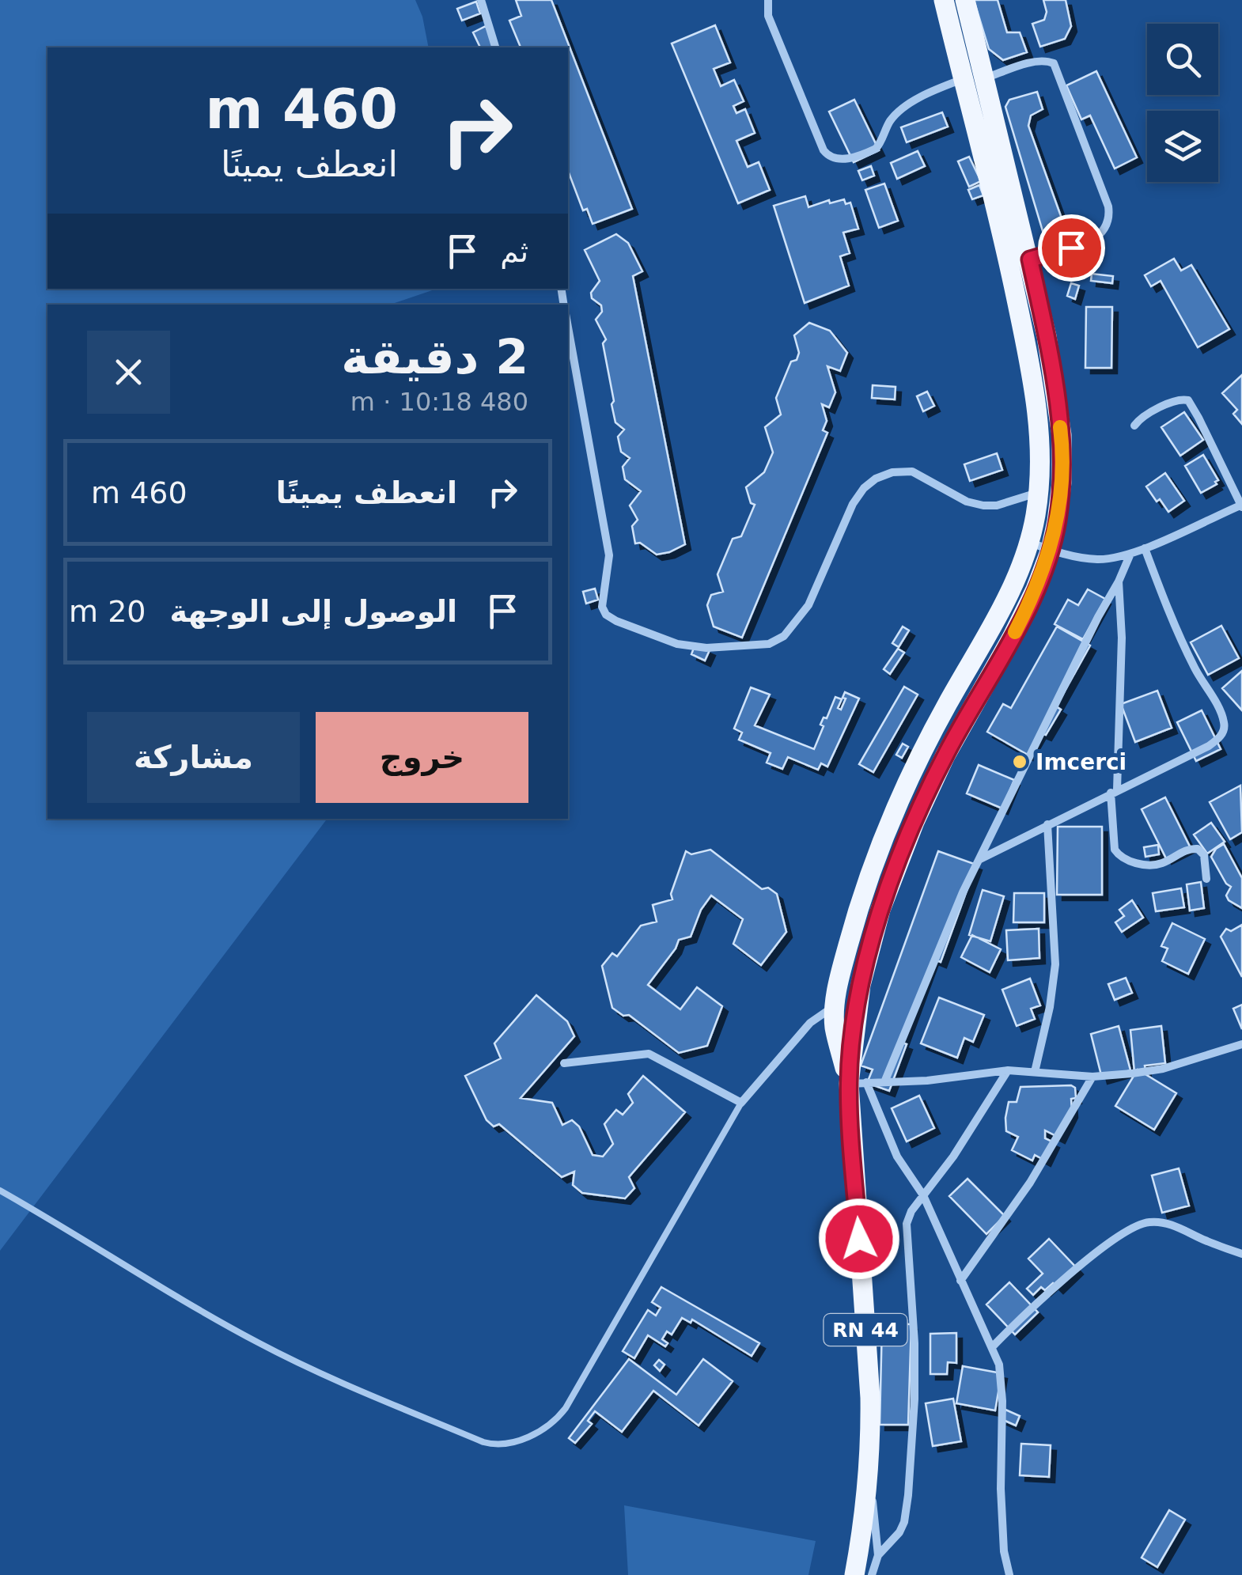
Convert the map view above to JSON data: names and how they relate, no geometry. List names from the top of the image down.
{
  "streets": {
    "main road": ["RN 44"]
  },
  "places": ["Imcerci"],
  "page": {
    "turn": ["460 m", "انعطف يمينًا"],
    "then": "ثم",
    "heading": ["2 دقيقة", "480 m · 10:18"],
    "list": [
      {
        "name": "انعطف يمينًا",
        "value": "460 m"
      },
      {
        "name": "الوصول إلى الوجهة",
        "value": "20 m"
      }
    ],
    "buttons": ["خروج", "مشاركة"]
  }
}
